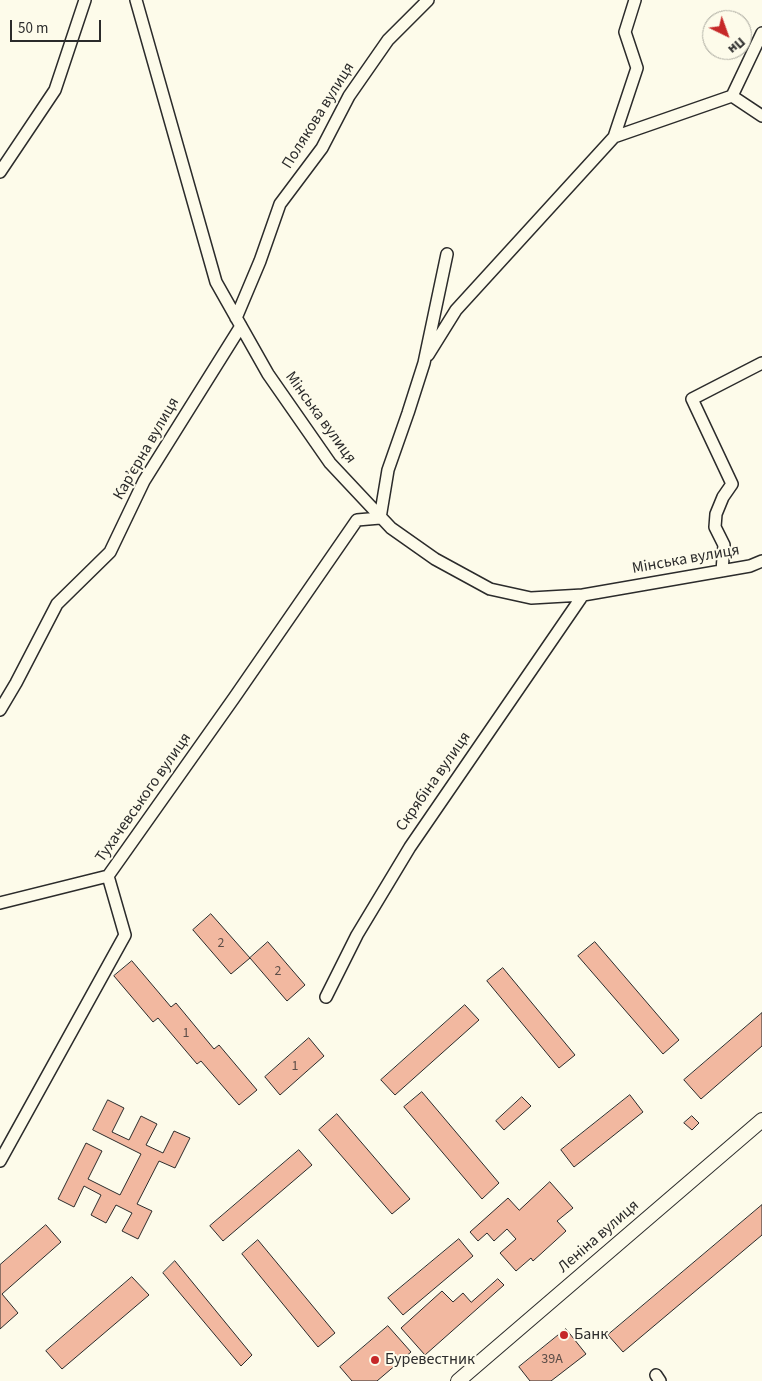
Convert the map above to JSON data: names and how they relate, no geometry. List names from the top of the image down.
{
  "streets": {
    "street": [
      "Полякова вулиця",
      "Мінська вулиця",
      "Кар’єрна вулиця",
      "Скрябіна вулиця",
      "Тухачевського вулиця",
      "Леніна вулиця"
    ]
  },
  "crossings": [
    ["Полякова вулиця", "Мінська вулиця"],
    ["Полякова вулиця", "Кар’єрна вулиця"],
    ["Мінська вулиця", "Кар’єрна вулиця"],
    ["Мінська вулиця", "Скрябіна вулиця"],
    ["Мінська вулиця", "Тухачевського вулиця"]
  ],
  "places": ["Банк", "Буревестник"],
  "house_numbers": [
    "2",
    "2",
    "1",
    "1",
    "39А"
  ],
  "scale_bar": "50 m",
  "north": "bottom right"
}
